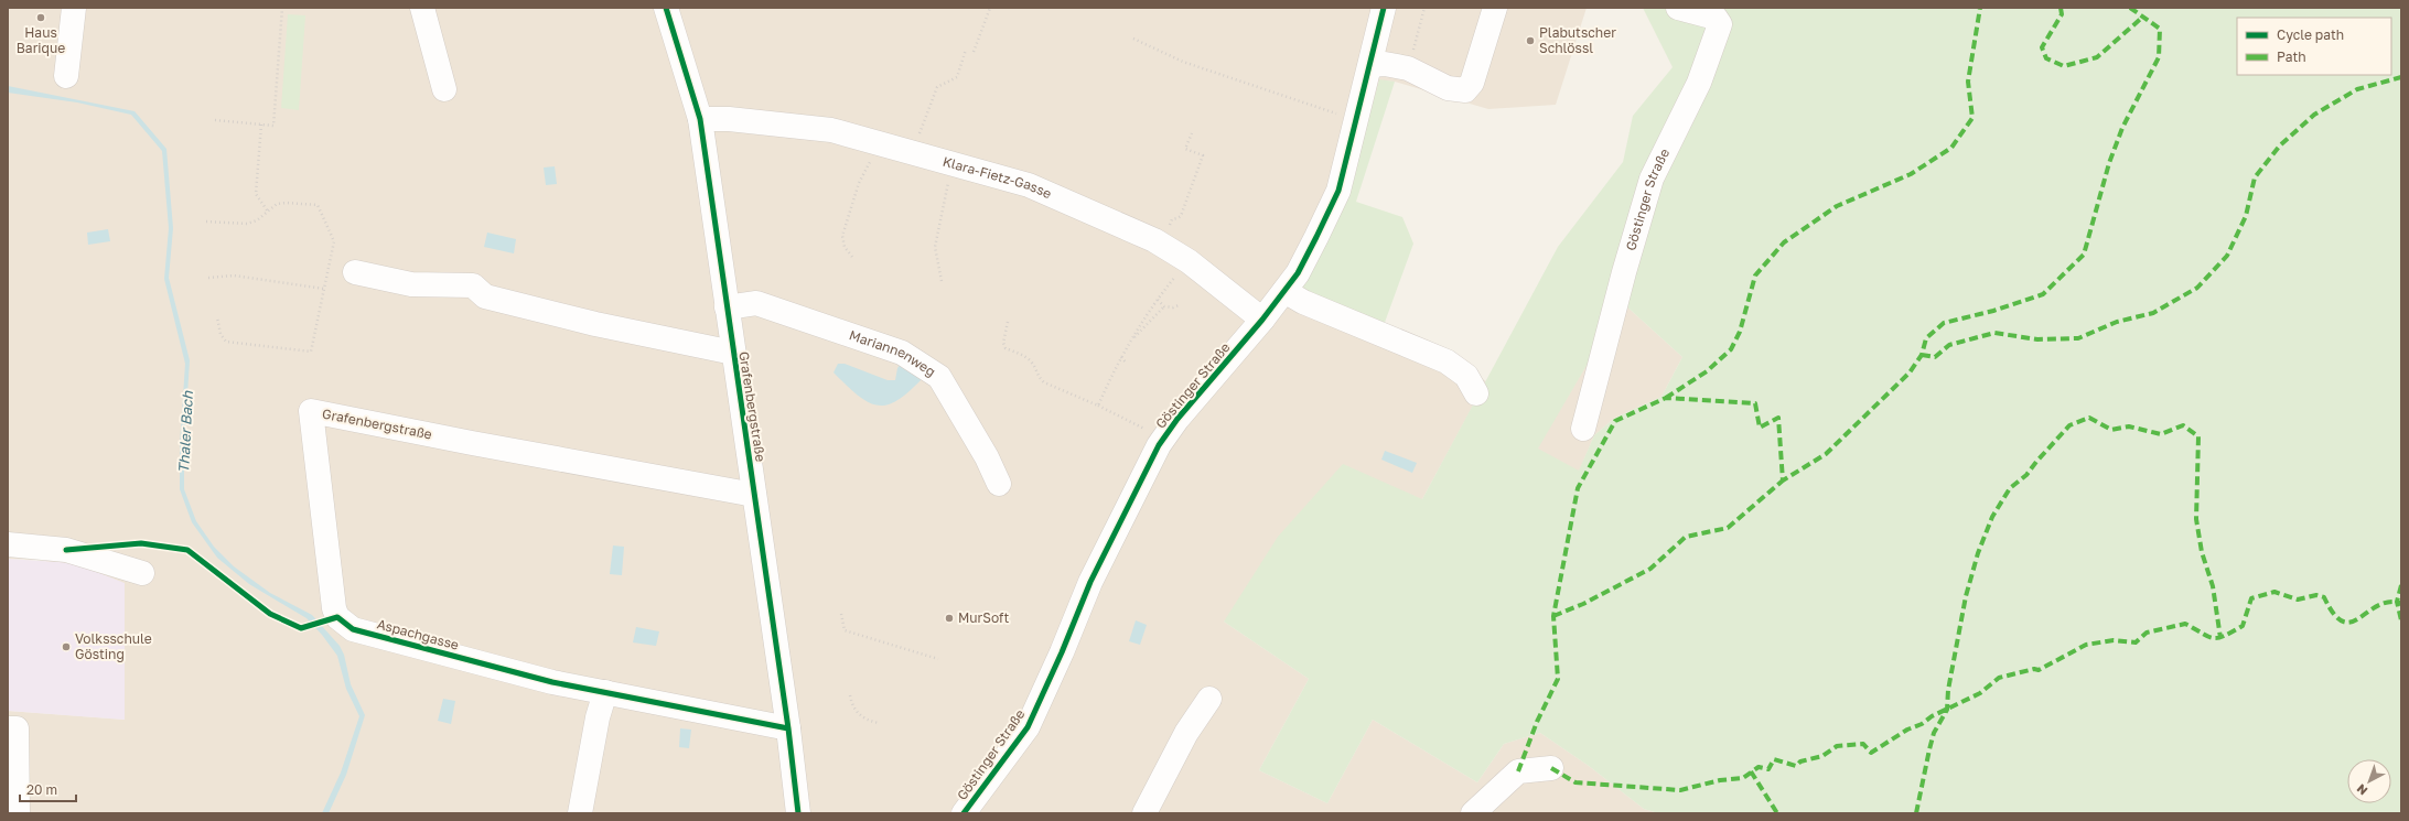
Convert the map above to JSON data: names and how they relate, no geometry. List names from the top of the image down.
{
  "streets": {
    "street": [
      "Klara-Fietz-Gasse",
      "Göstinger Straße",
      "Mariannenweg",
      "Grafenbergstraße",
      "Aspachgasse"
    ]
  },
  "crossings": [
    ["Klara-Fietz-Gasse", "Göstinger Straße"],
    ["Klara-Fietz-Gasse", "Grafenbergstraße"],
    ["Mariannenweg", "Grafenbergstraße"],
    ["Grafenbergstraße", "Aspachgasse"]
  ],
  "water": ["Thaler Bach"],
  "places": [
    "Haus Barique",
    "Plabutscher Schlössl",
    "MurSoft",
    "Volksschule Gösting"
  ],
  "legend": ["Cycle path", "Path"],
  "scale_bar": "20 m",
  "north": "bottom left"
}
